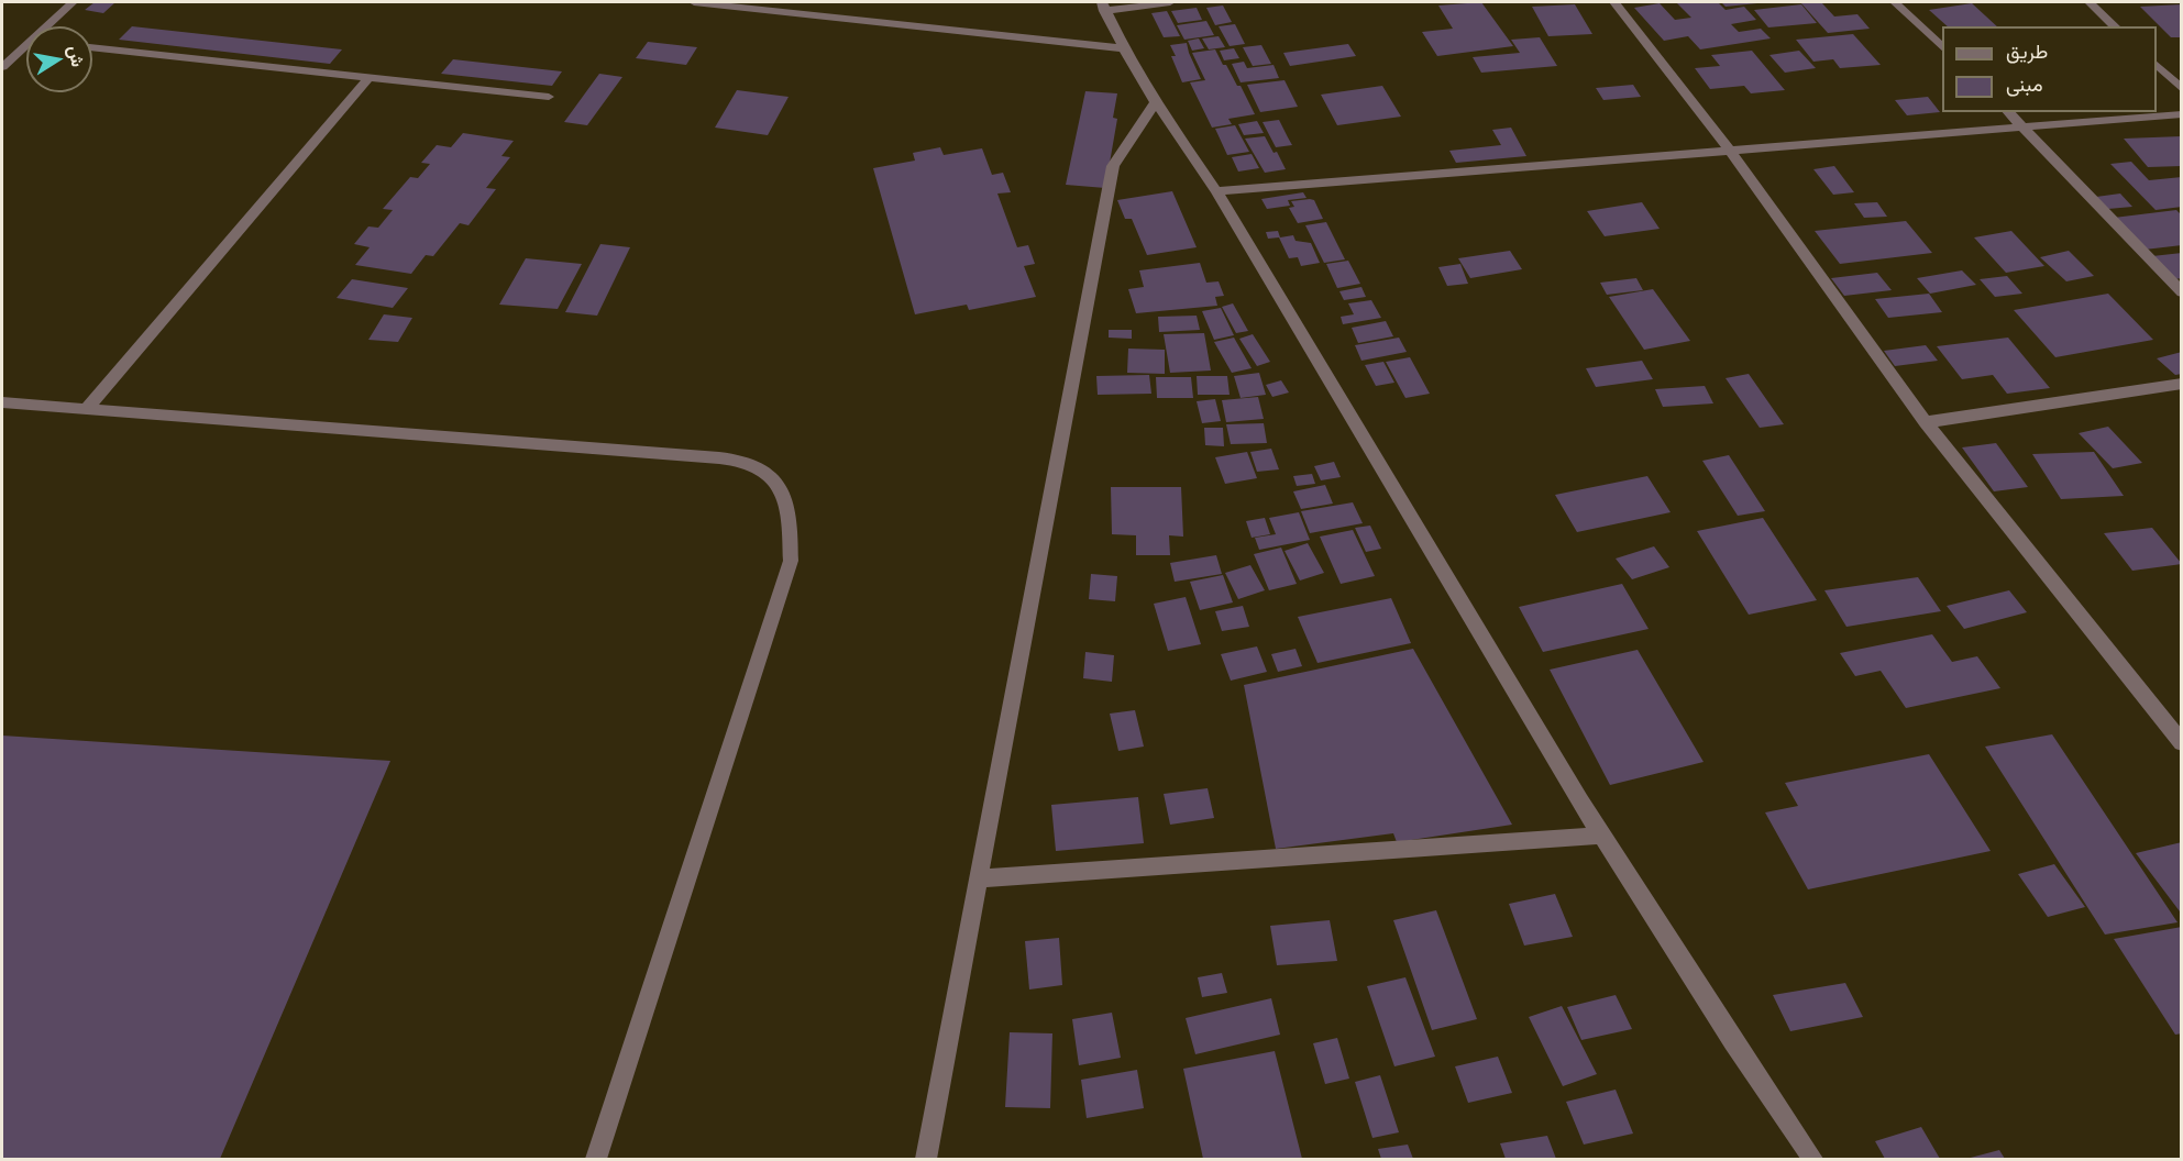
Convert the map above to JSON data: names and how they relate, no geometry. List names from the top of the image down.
{
  "legend": ["طريق", "مبنى"],
  "north": "right"
}
